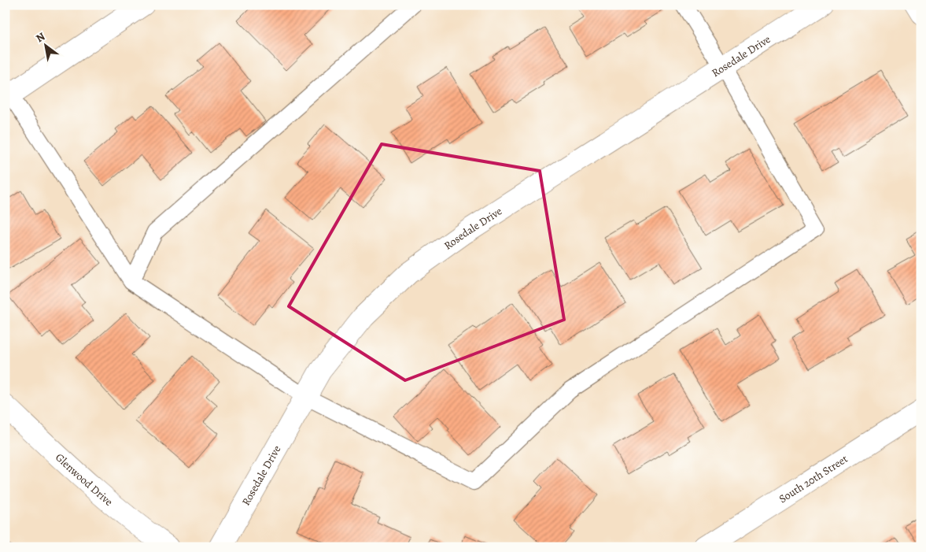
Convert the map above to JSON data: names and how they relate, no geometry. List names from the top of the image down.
{
  "streets": {
    "street": ["Rosedale Drive", "South 20th Street", "Glenwood Drive"]
  },
  "north": "top left"
}
